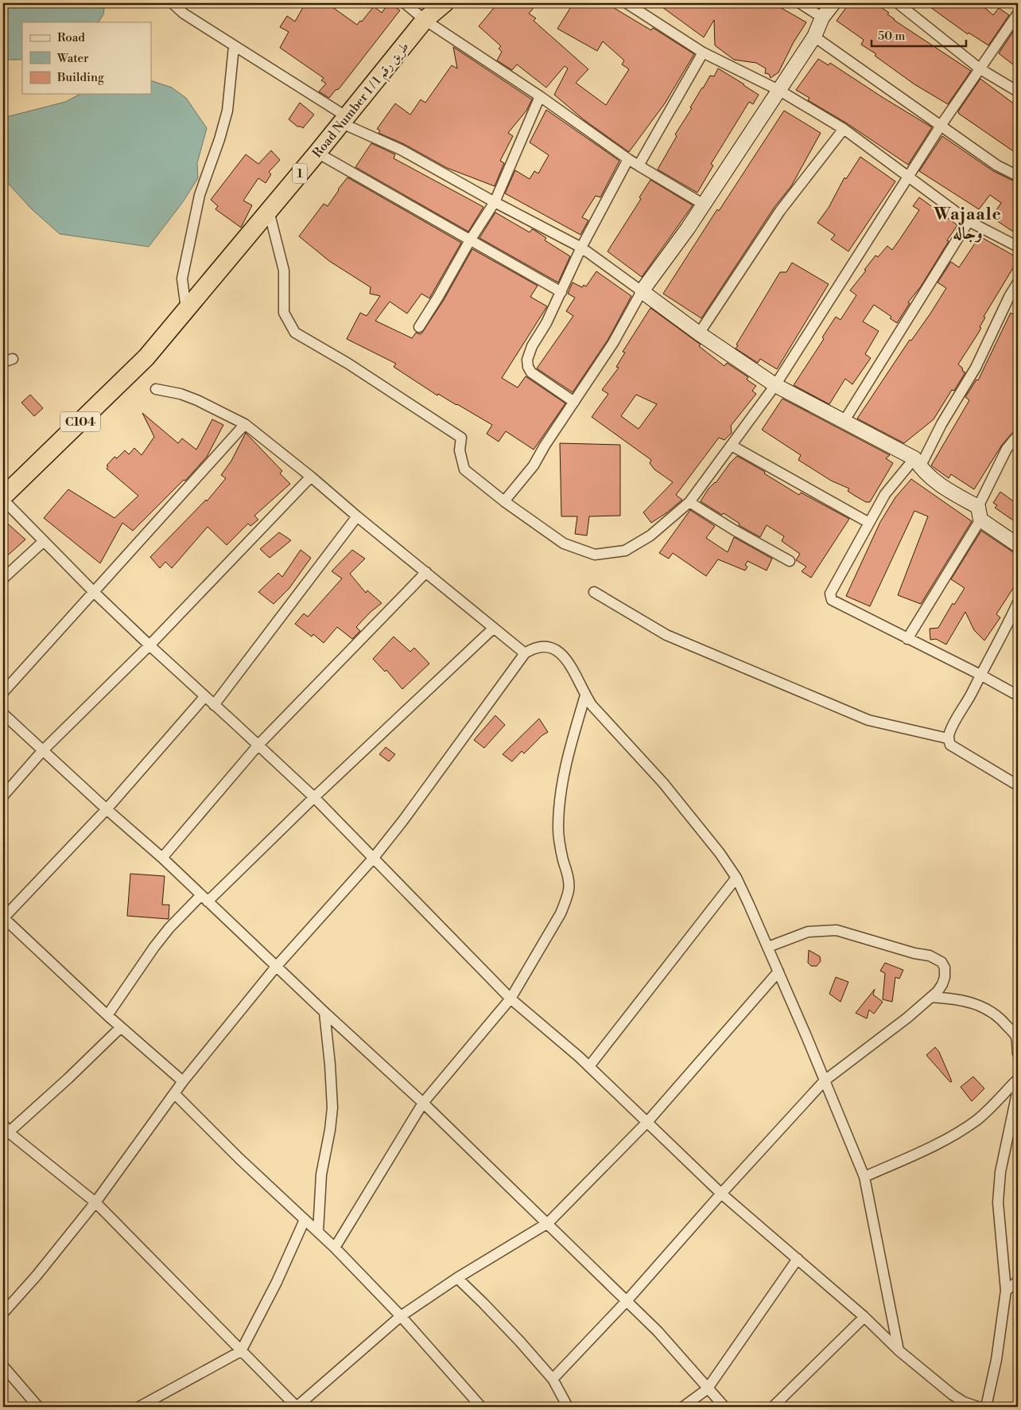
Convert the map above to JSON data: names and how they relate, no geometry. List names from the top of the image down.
{
  "streets": {
    "highway": ["Road Number 1 / طريق رقم 1", "1", "C104"]
  },
  "crossings": [
    ["Road Number 1 / طريق رقم 1", "C104"]
  ],
  "districts": ["Wajaale وجاله"],
  "legend": ["Road", "Water", "Building"],
  "scale_bar": "50 m"
}
